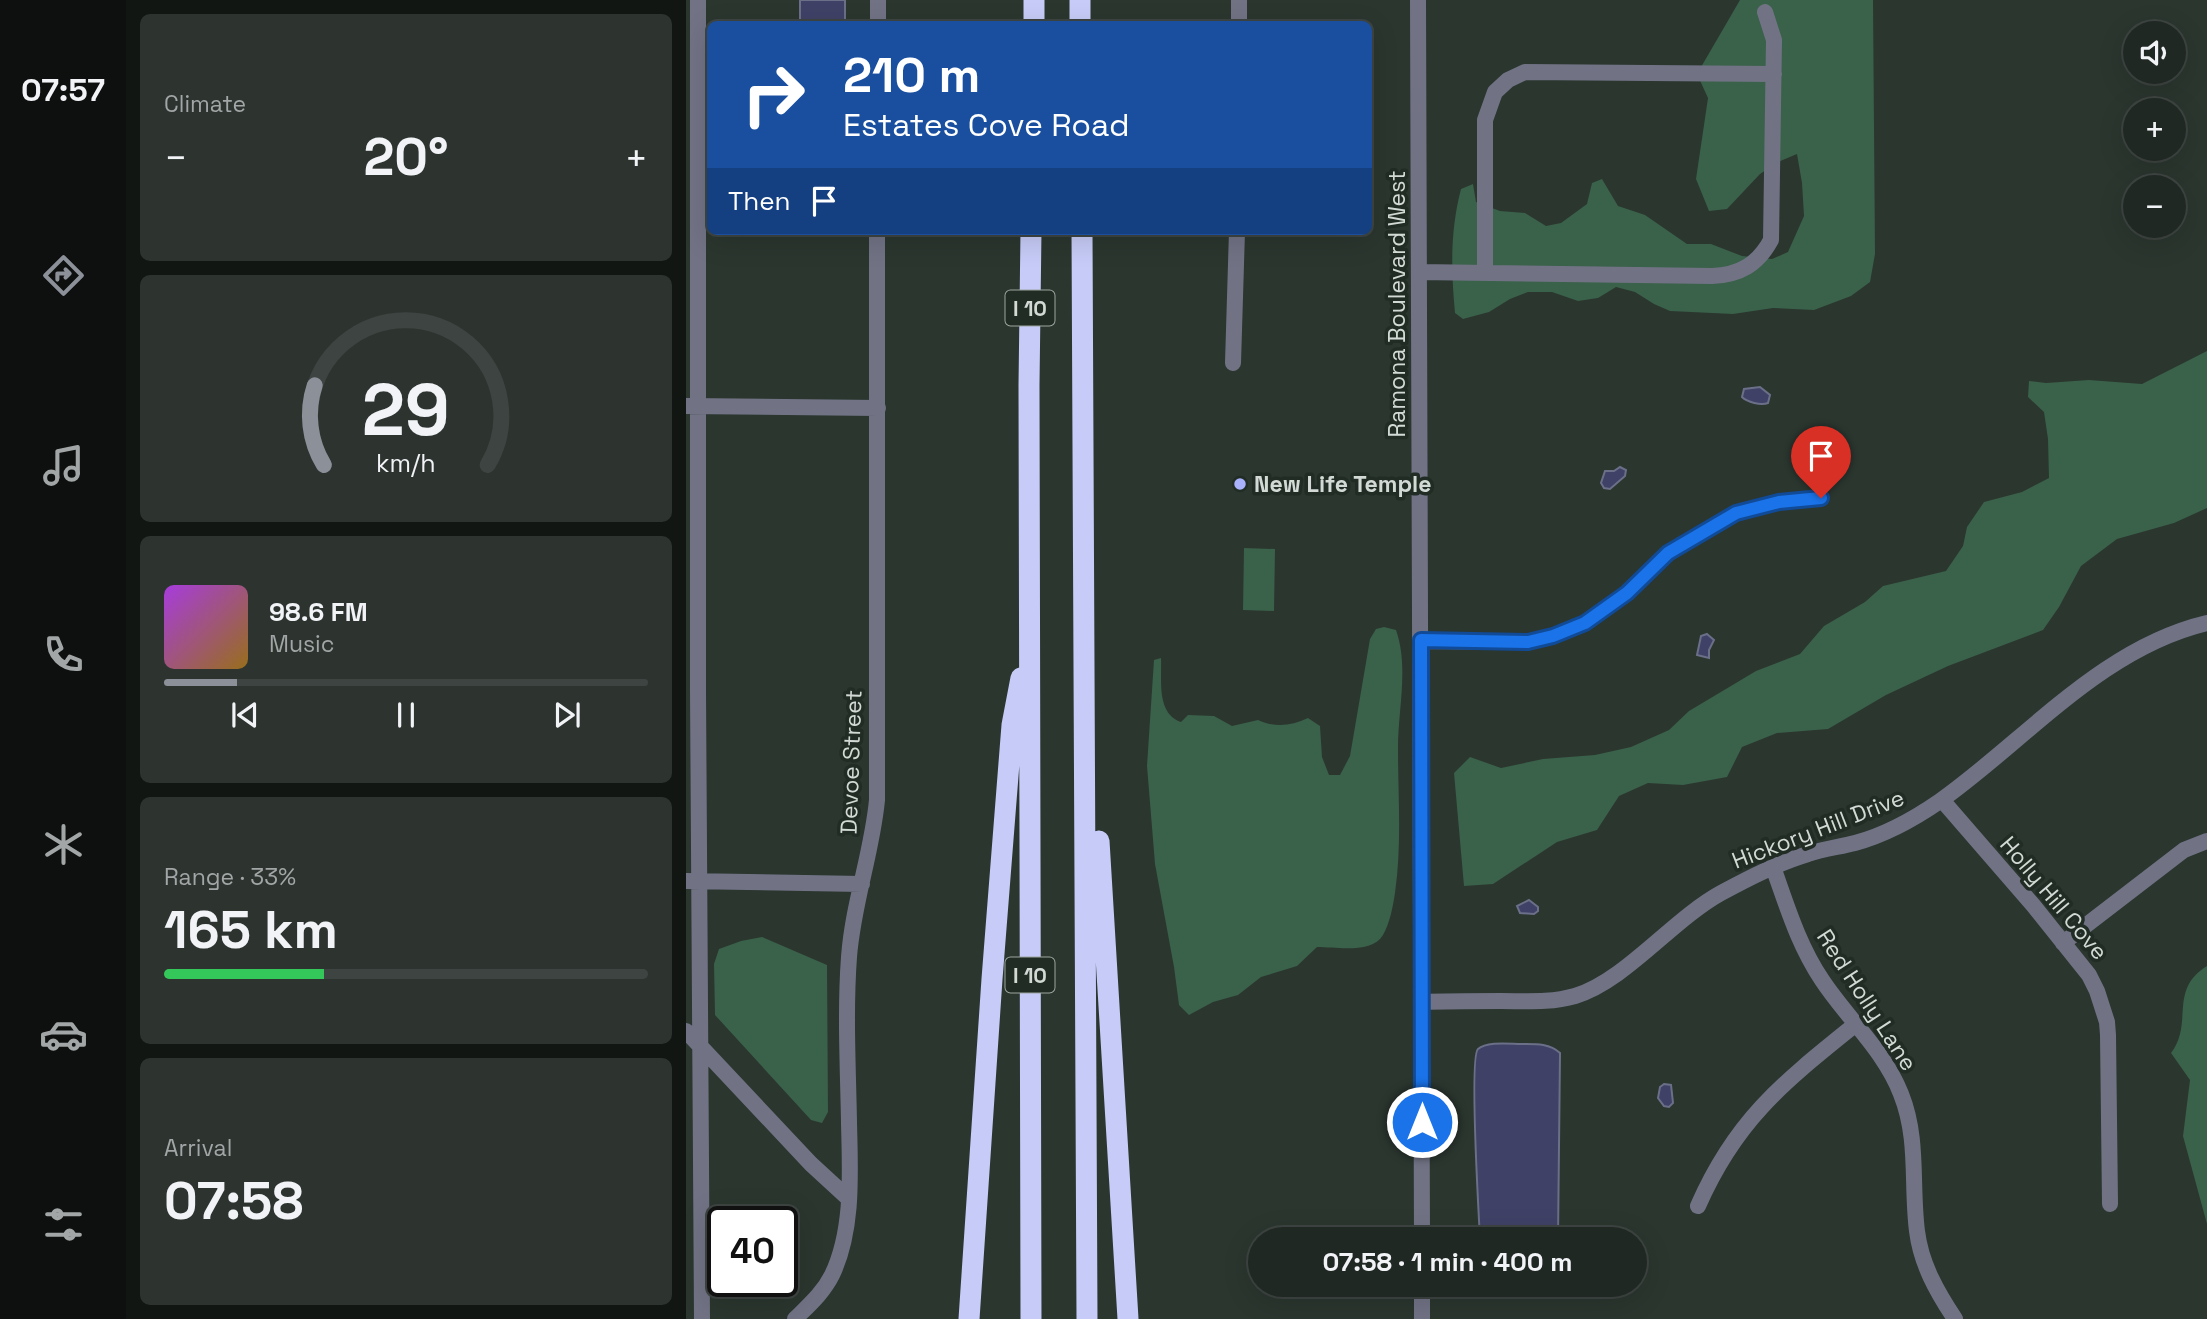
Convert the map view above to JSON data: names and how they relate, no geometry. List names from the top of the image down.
{
  "streets": {
    "highway": ["I 10"],
    "street": [
      "Ramona Boulevard West",
      "Devoe Street",
      "Hickory Hill Drive",
      "Holly Hill Cove",
      "Red Holly Lane"
    ]
  },
  "crossings": [
    ["Ramona Boulevard West", "Hickory Hill Drive"],
    ["Hickory Hill Drive", "Holly Hill Cove"],
    ["Hickory Hill Drive", "Red Holly Lane"]
  ],
  "places": ["New Life Temple"],
  "page": {
    "tabs": "07:57",
    "tile": [
      "Climate",
      ["Range · 33%", "165 km"],
      ["Arrival", "07:58"]
    ],
    "map_buttons": ["+", "−"],
    "turn": ["210 m", "Estates Cove Road"],
    "heat": ["−", "20°", "+"],
    "then": "Then",
    "song": ["98.6 FM", "Music"],
    "limit": "40",
    "trip": "07:58 · 1 min · 400 m",
    "gauge": ["29", "km/h"]
  }
}
